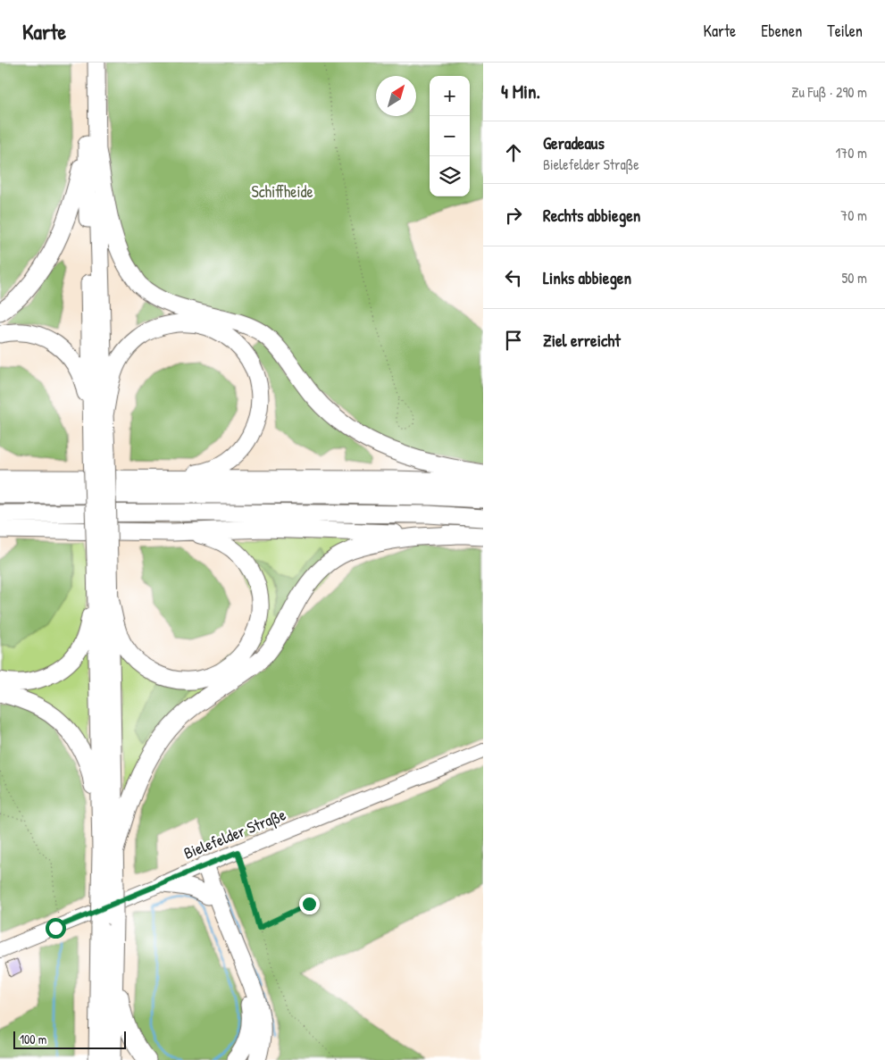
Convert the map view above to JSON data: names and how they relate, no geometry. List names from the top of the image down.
{
  "streets": {
    "main road": ["Bielefelder Straße"]
  },
  "parks": ["Schiffheide"],
  "scale_bar": "100 m",
  "north": "top right",
  "page": {
    "header": "Karte",
    "nav": ["Karte", "Ebenen", "Teilen"],
    "heading": ["4 Min.", "Zu Fuß · 290 m"],
    "map_buttons": ["+", "−"],
    "list": [
      ["Geradeaus", "Bielefelder Straße", "170 m"],
      ["Rechts abbiegen", "70 m"],
      ["Links abbiegen", "50 m"],
      "Ziel erreicht"
    ],
    "scale": "100 m"
  }
}
